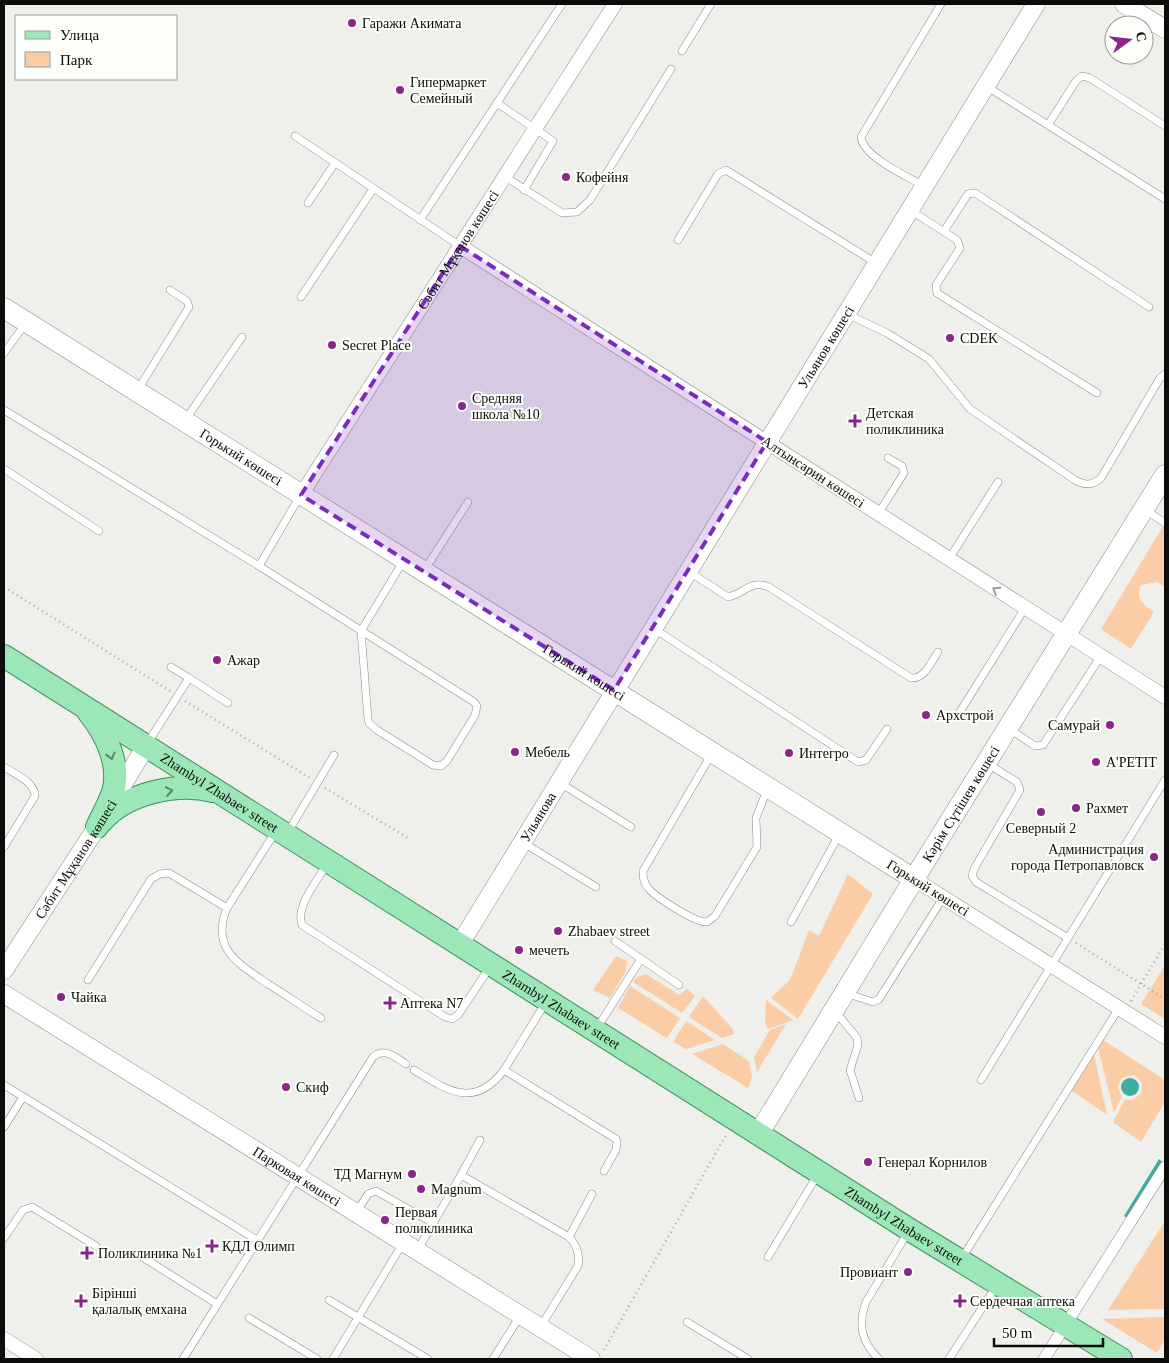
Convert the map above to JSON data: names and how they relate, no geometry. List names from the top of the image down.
{
  "streets": {
    "main road": ["Горький көшесі", "Zhambyl Zhabaev street", "Кәрім Сүтішев көшесі"],
    "street": [
      "Сәбит Мұқанов көшесі",
      "Ульянов көшесі",
      "Алтынсарин көшесі",
      "Ульянова",
      "Парковая көшесі"
    ]
  },
  "crossings": [
    ["Сәбит Мұқанов көшесі", "Горький көшесі"],
    ["Сәбит Мұқанов көшесі", "Алтынсарин көшесі"],
    ["Сәбит Мұқанов көшесі", "Zhambyl Zhabaev street"],
    ["Ульянов көшесі", "Горький көшесі"],
    ["Ульянов көшесі", "Алтынсарин көшесі"],
    ["Ульянов көшесі", "Ульянова"],
    ["Горький көшесі", "Кәрім Сүтішев көшесі"],
    ["Горький көшесі", "Ульянова"],
    ["Алтынсарин көшесі", "Кәрім Сүтішев көшесі"],
    ["Zhambyl Zhabaev street", "Кәрім Сүтішев көшесі"],
    ["Zhambyl Zhabaev street", "Ульянова"]
  ],
  "places": {
    "other": [
      "Гаражи Акимата",
      "Гипермаркет Семейный",
      "Кофейня",
      "CDEK",
      "Secret Place",
      "Средняя школа №10",
      "Ажар",
      "Архстрой",
      "Самурай",
      "Мебель",
      "Интегро",
      "A'PETIT",
      "Рахмет",
      "Северный 2",
      "Администрация города Петропавловск",
      "Zhabaev street",
      "мечеть",
      "Чайка",
      "Скиф",
      "Генерал Корнилов",
      "ТД Магнум",
      "Magnum",
      "Первая поликлиника",
      "Провиант"
    ],
    "health": [
      "Детская поликлиника",
      "Аптека N7",
      "КДЛ Олимп",
      "Поликлиника №1",
      "Бірінші қалалық емхана",
      "Сердечная аптека"
    ]
  },
  "legend": ["Улица", "Парк"],
  "scale_bar": "50 m",
  "north": "right"
}
